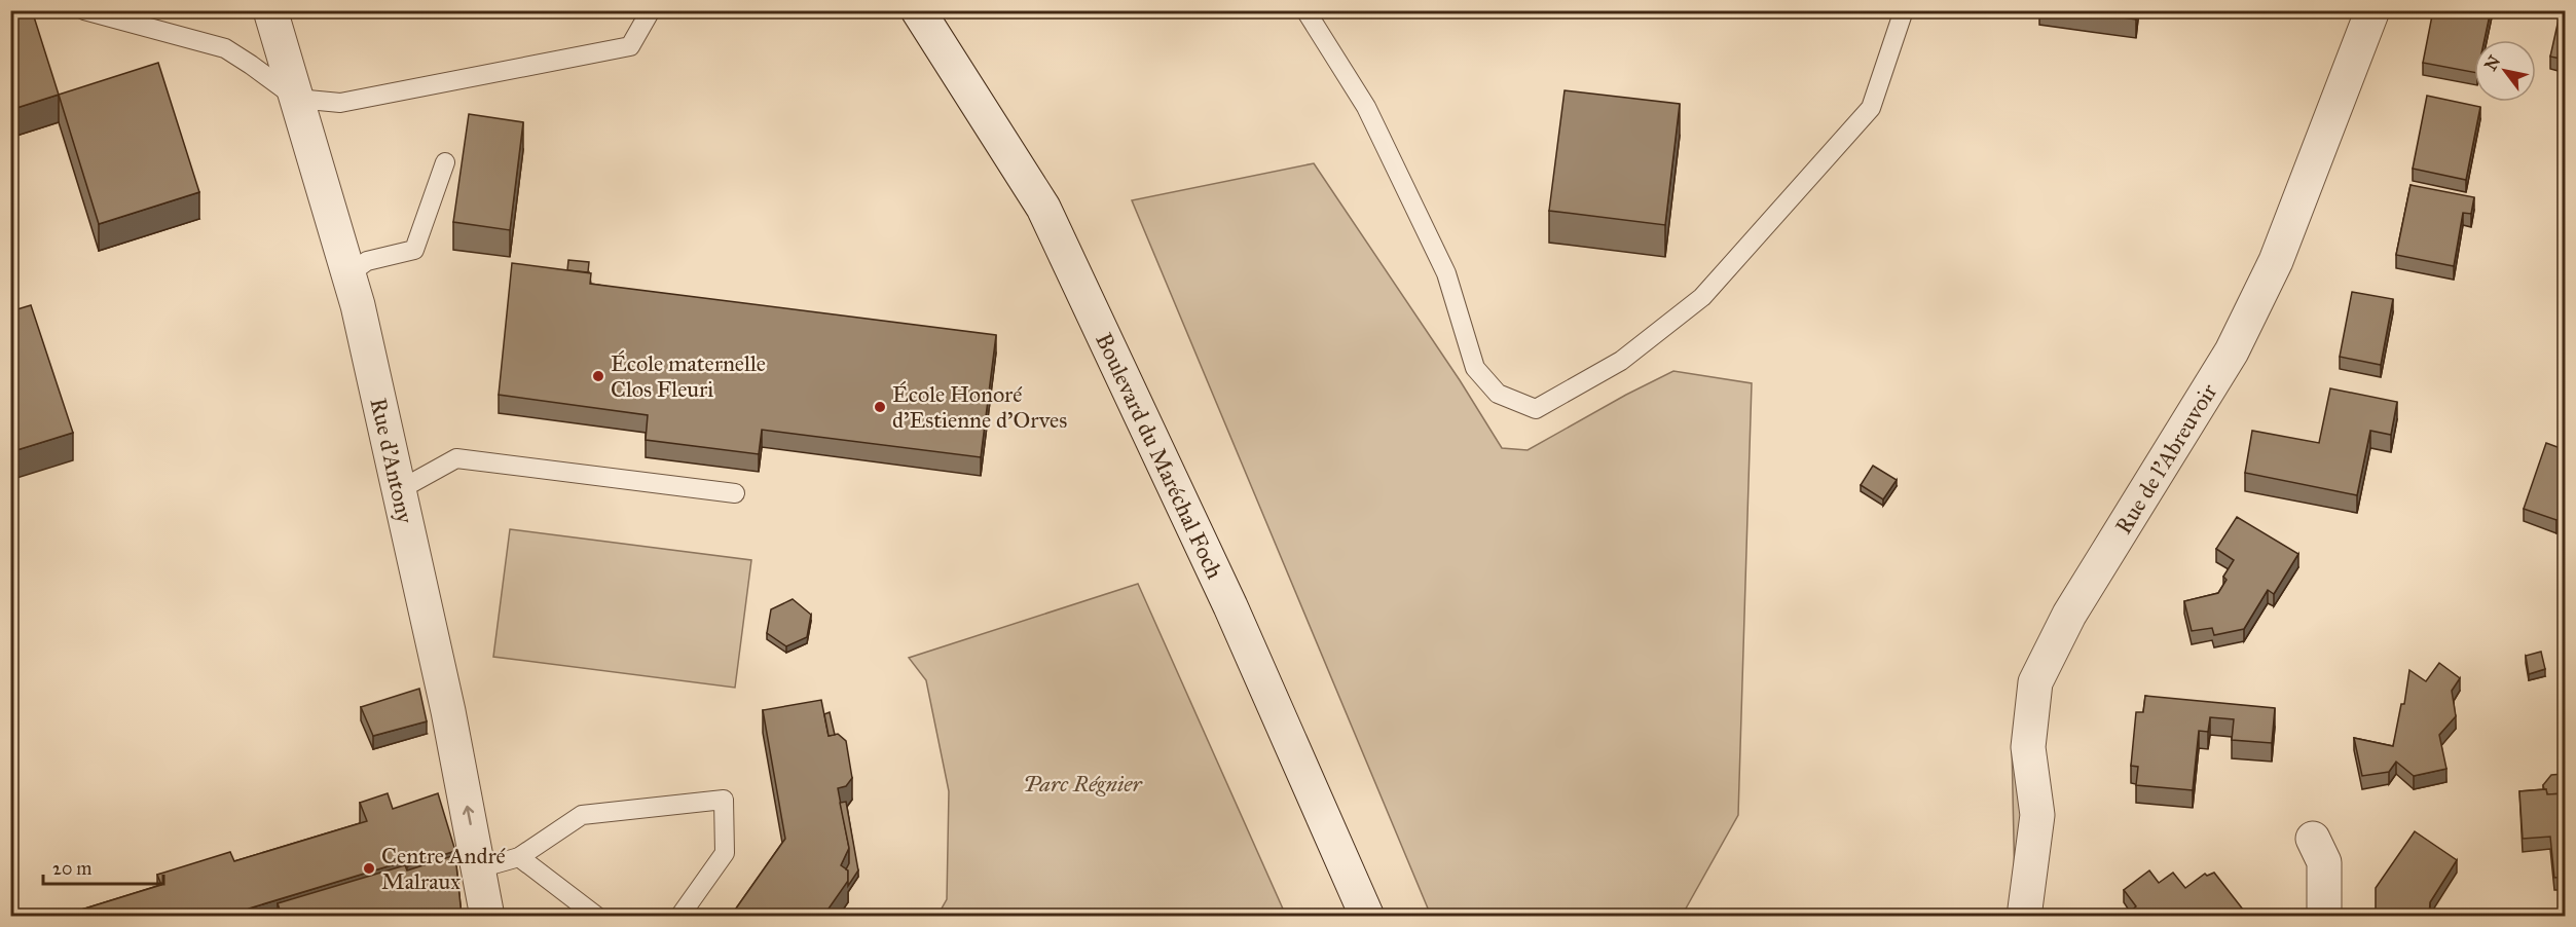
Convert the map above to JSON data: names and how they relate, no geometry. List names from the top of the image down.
{
  "streets": {
    "street": ["Boulevard du Maréchal Foch", "Rue de l'Abreuvoir", "Rue d'Antony"]
  },
  "one_way": ["Rue d'Antony"],
  "parks": ["Parc Régnier"],
  "places": ["École maternelle Clos Fleuri", "École Honoré d'Estienne d'Orves", "Centre André Malraux"],
  "scale_bar": "20 m",
  "north": "top left"
}
